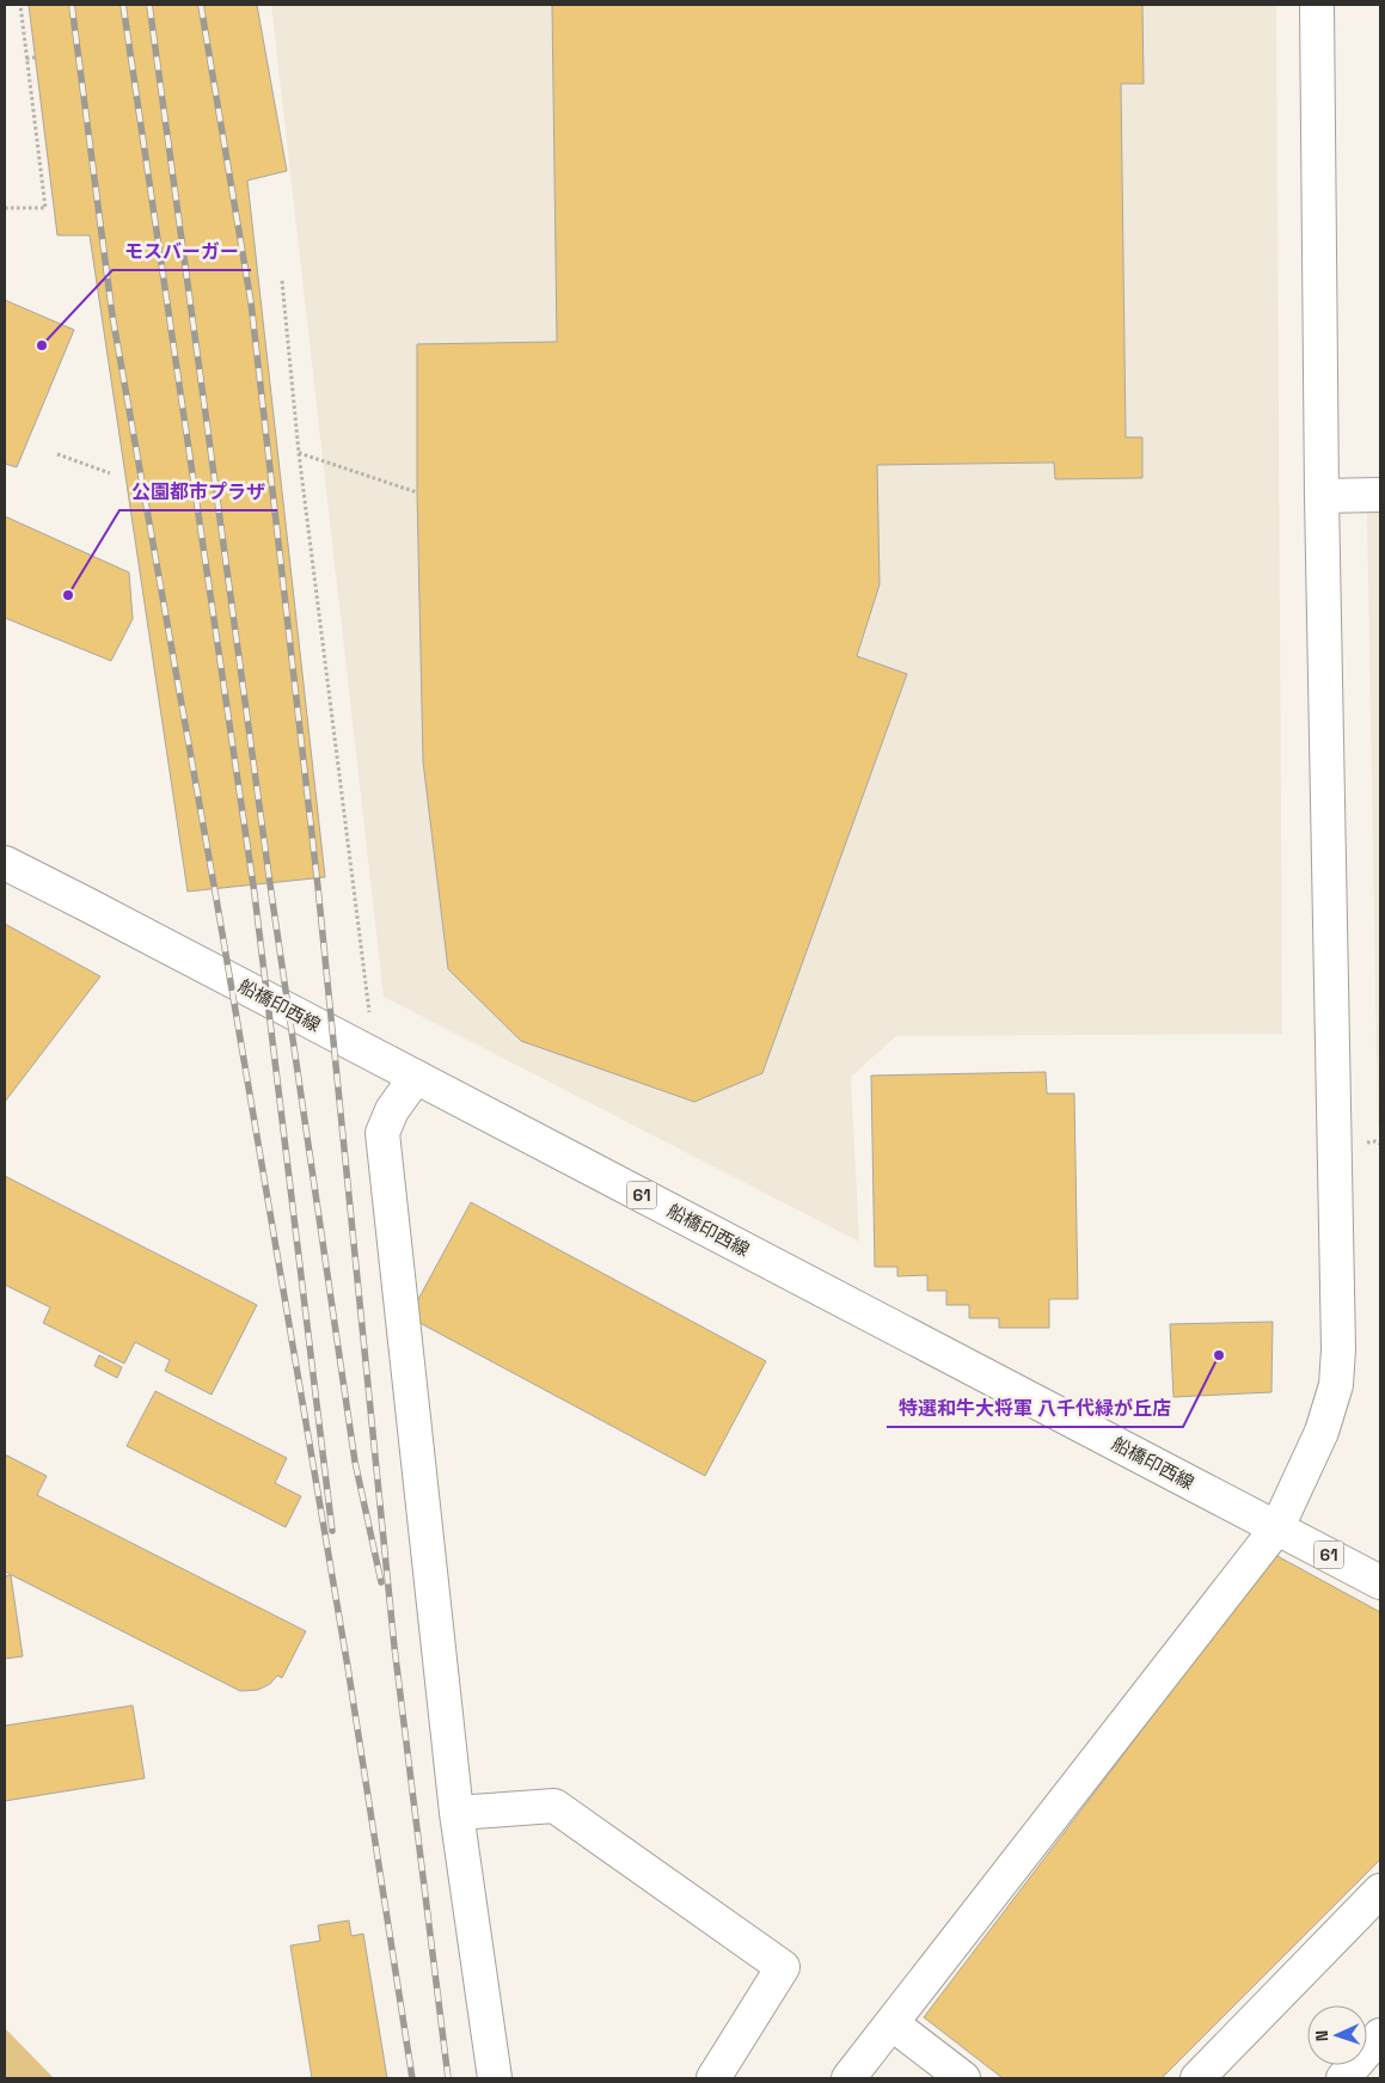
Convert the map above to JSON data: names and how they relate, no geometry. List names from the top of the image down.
{
  "streets": {
    "street": ["船橋印西線", "61"]
  },
  "places": ["モスバーガー", "公園都市プラザ", "特選和牛大将軍 八千代緑が丘店"],
  "north": "left"
}
